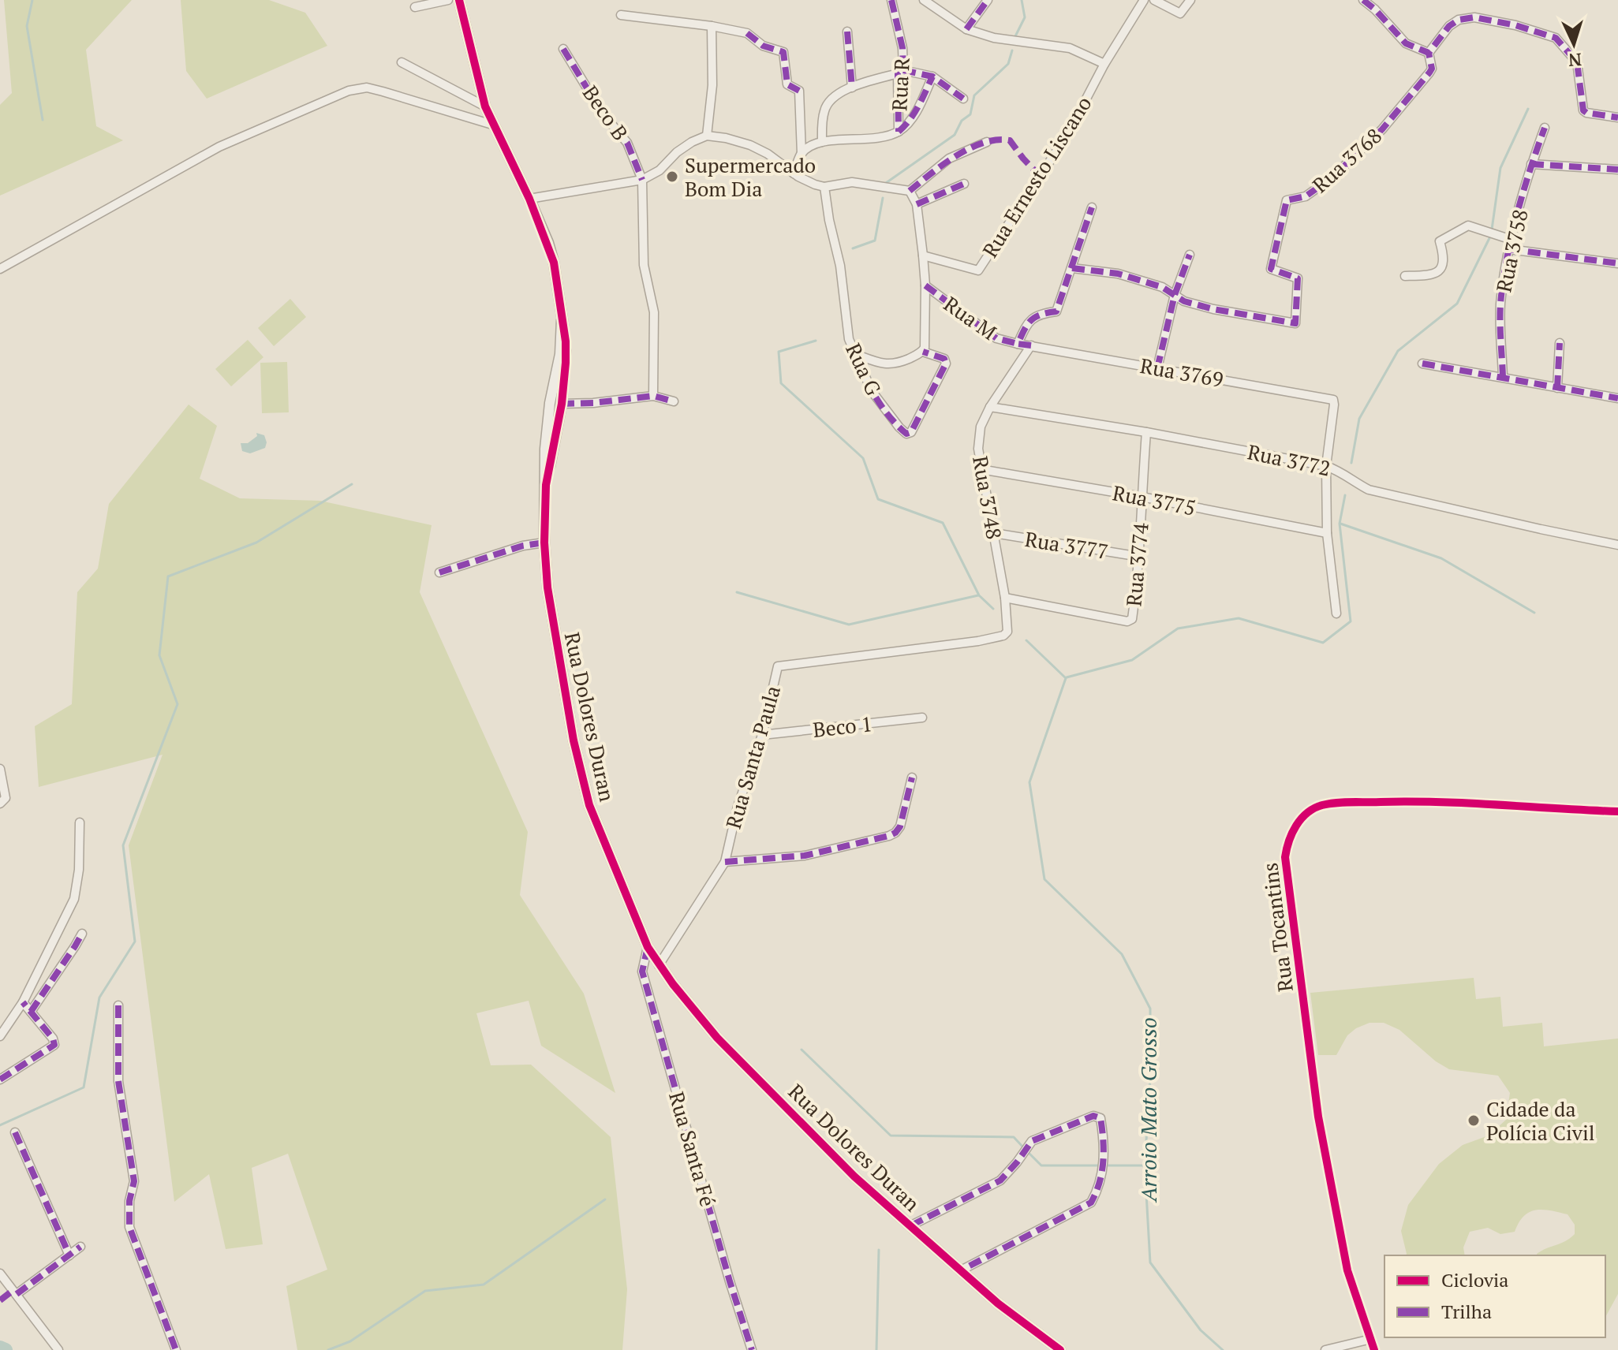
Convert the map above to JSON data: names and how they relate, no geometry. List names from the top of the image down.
{
  "streets": {
    "street": [
      "Rua R",
      "Beco B",
      "Rua 3768",
      "Rua Ernesto Liscano",
      "Rua 3758",
      "Rua M",
      "Rua G",
      "Rua 3769",
      "Rua 3772",
      "Rua 3748",
      "Rua 3775",
      "Rua 3777",
      "Rua 3774",
      "Rua Dolores Duran",
      "Beco 1",
      "Rua Santa Paula",
      "Rua Tocantins",
      "Rua Santa Fé"
    ]
  },
  "crossings": [
    ["Rua 3769", "Rua 3772"],
    ["Rua 3769", "Rua 3748"],
    ["Rua 3772", "Rua 3748"],
    ["Rua 3772", "Rua 3774"],
    ["Rua 3748", "Rua 3775"],
    ["Rua 3748", "Rua 3777"],
    ["Rua 3748", "Rua Santa Paula"],
    ["Rua 3775", "Rua 3774"],
    ["Rua 3777", "Rua 3774"],
    ["Rua 3774", "Rua Santa Paula"],
    ["Rua Dolores Duran", "Rua Santa Paula"],
    ["Rua Dolores Duran", "Rua Santa Fé"],
    ["Beco 1", "Rua Santa Paula"]
  ],
  "water": ["Arroio Mato Grosso"],
  "places": ["Supermercado Bom Dia", "Cidade da Polícia Civil"],
  "legend": ["Ciclovia", "Trilha"],
  "north": "bottom"
}
